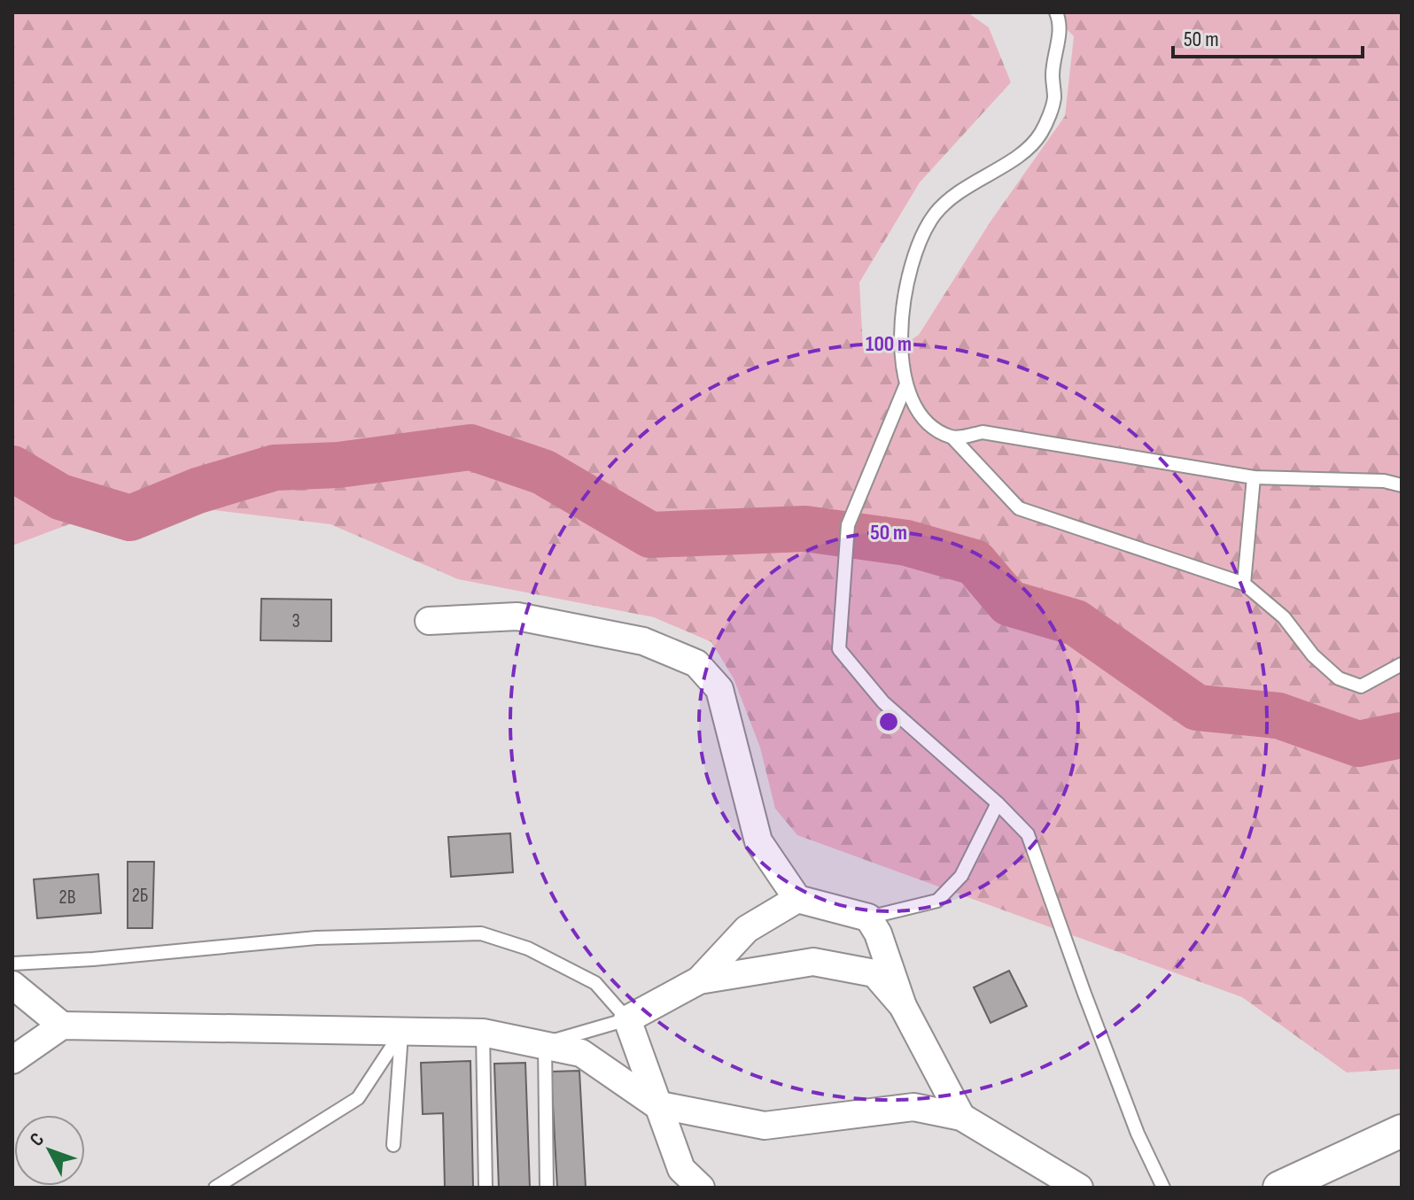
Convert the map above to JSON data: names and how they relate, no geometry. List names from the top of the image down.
{
  "house_numbers": ["3", "2Б", "2В"],
  "scale_bar": "50 m",
  "north": "top left",
  "rings": ["100 m", "50 m"]
}
